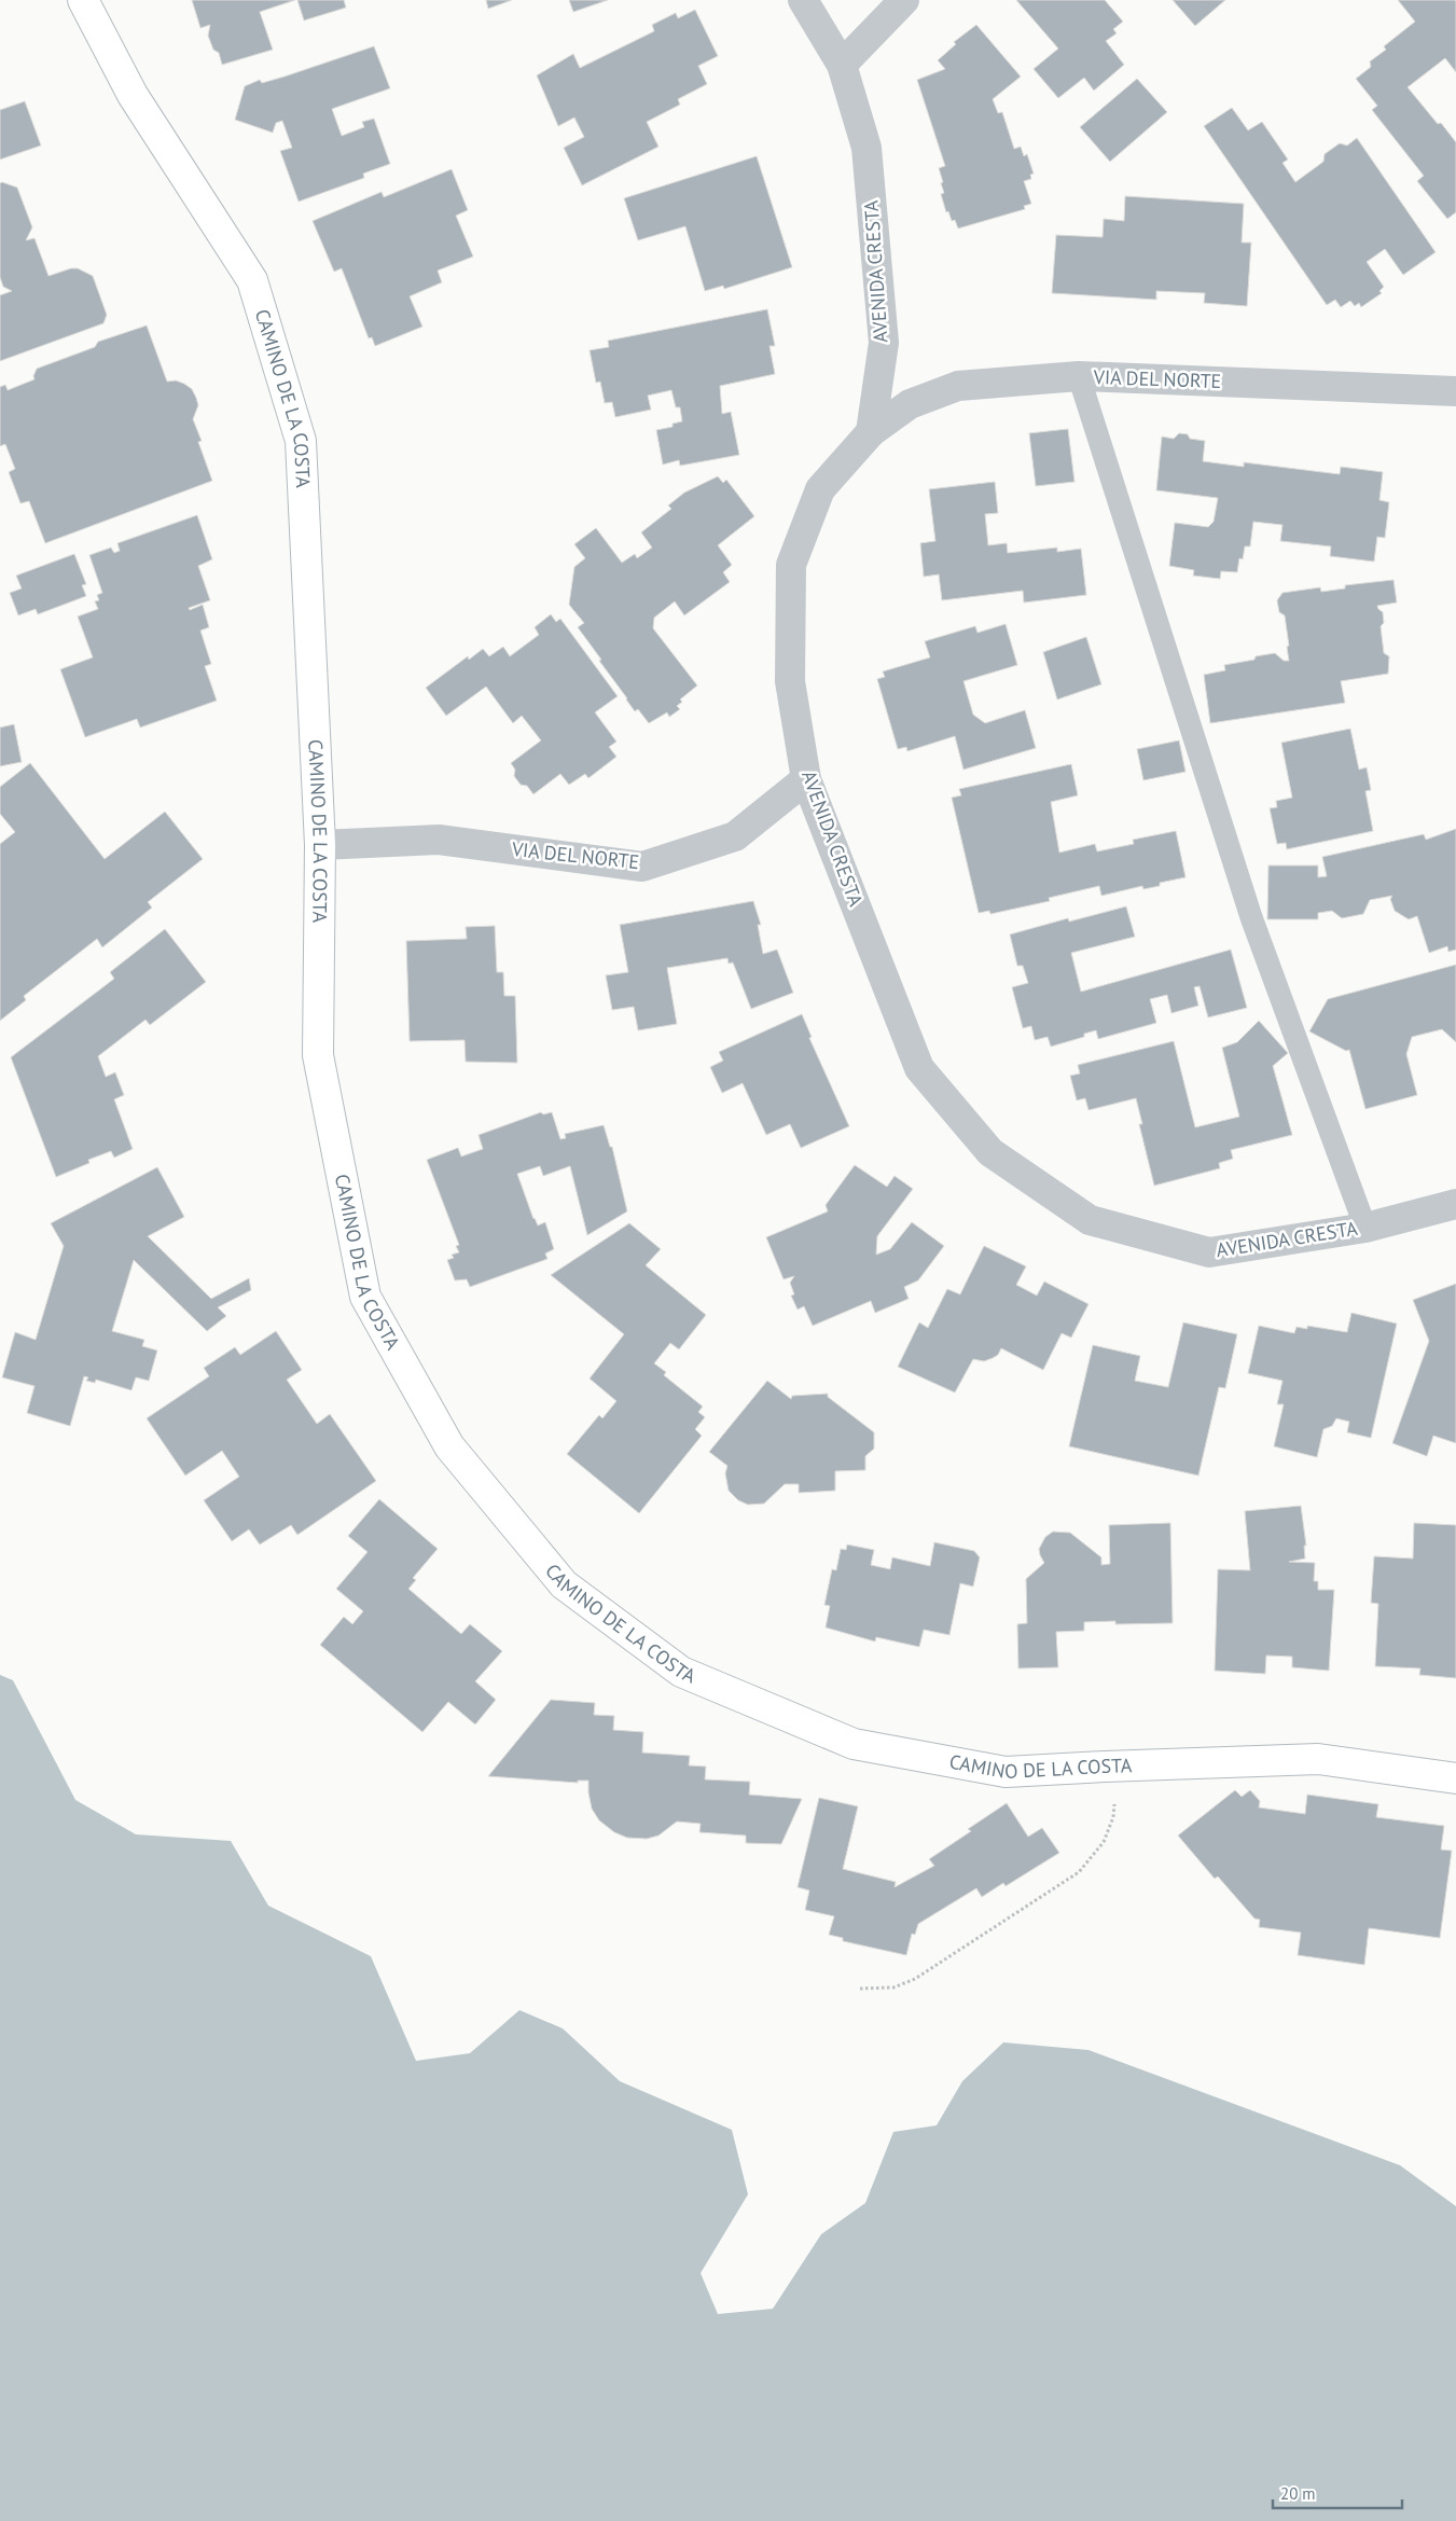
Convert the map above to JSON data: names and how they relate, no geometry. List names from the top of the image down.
{
  "streets": {
    "street": ["AVENIDA CRESTA", "VIA DEL NORTE", "CAMINO DE LA COSTA"]
  },
  "crossings": [
    ["AVENIDA CRESTA", "VIA DEL NORTE"],
    ["VIA DEL NORTE", "CAMINO DE LA COSTA"]
  ],
  "scale_bar": "20 m"
}
